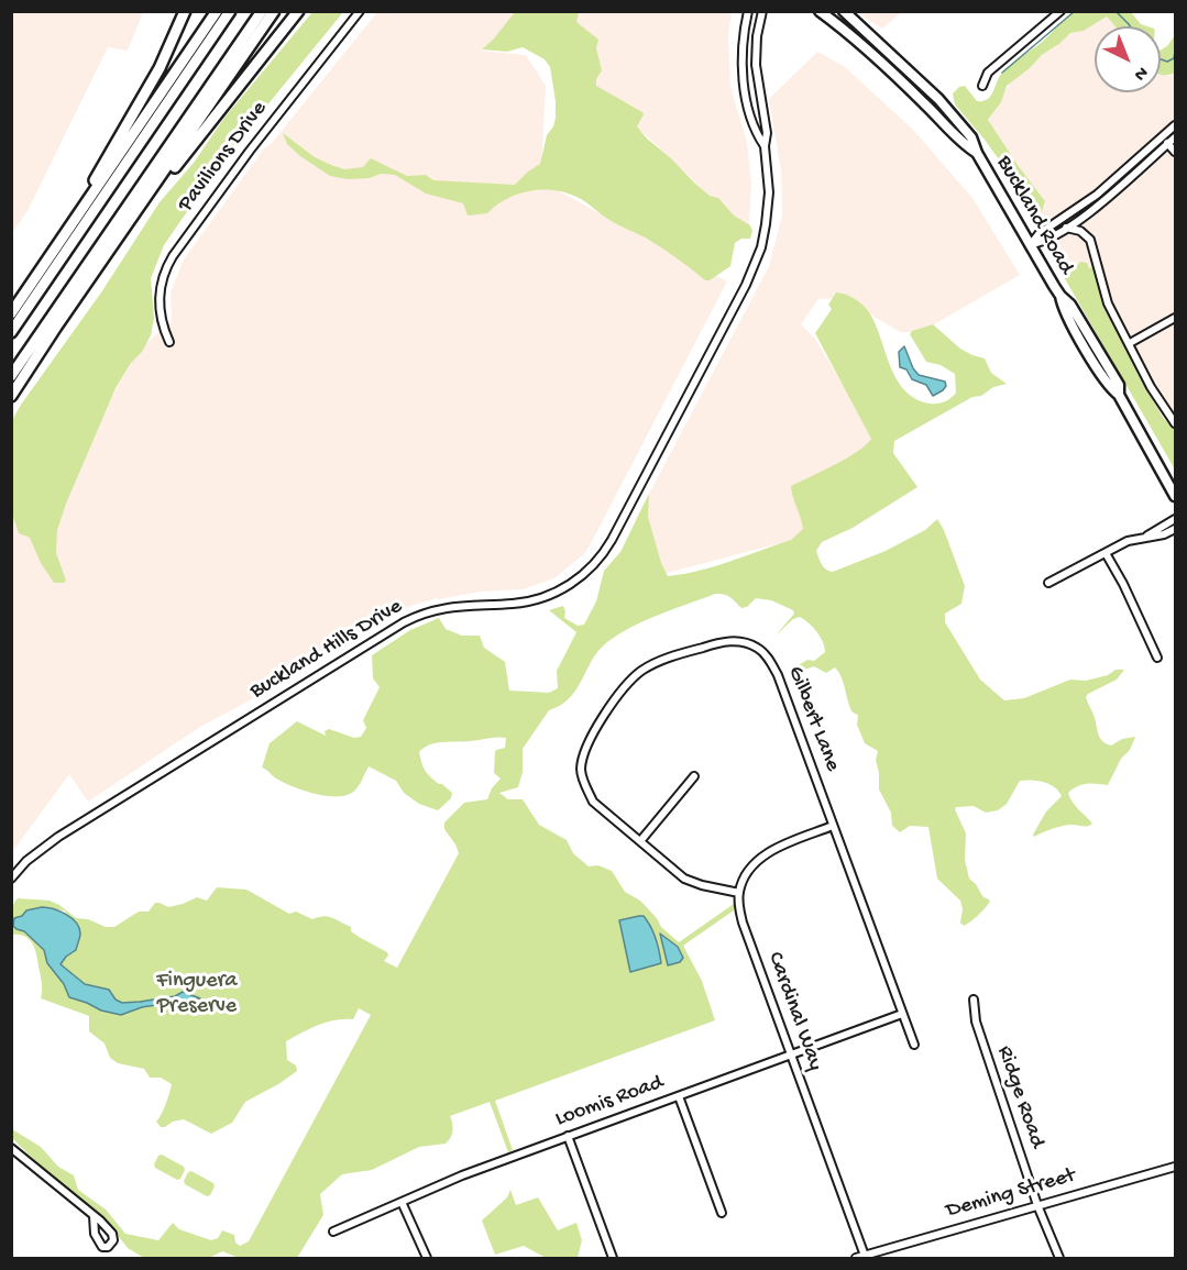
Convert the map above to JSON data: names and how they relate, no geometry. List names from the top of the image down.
{
  "streets": {
    "main road": ["Buckland Road"],
    "street": [
      "Pavilions Drive",
      "Buckland Hills Drive",
      "Gilbert Lane",
      "Cardinal Way",
      "Ridge Road",
      "Loomis Road",
      "Deming Street"
    ]
  },
  "crossings": [
    ["Gilbert Lane", "Cardinal Way"],
    ["Gilbert Lane", "Loomis Road"],
    ["Cardinal Way", "Loomis Road"],
    ["Cardinal Way", "Deming Street"],
    ["Ridge Road", "Deming Street"]
  ],
  "parks": ["Finguera Preserve"],
  "north": "bottom right"
}
